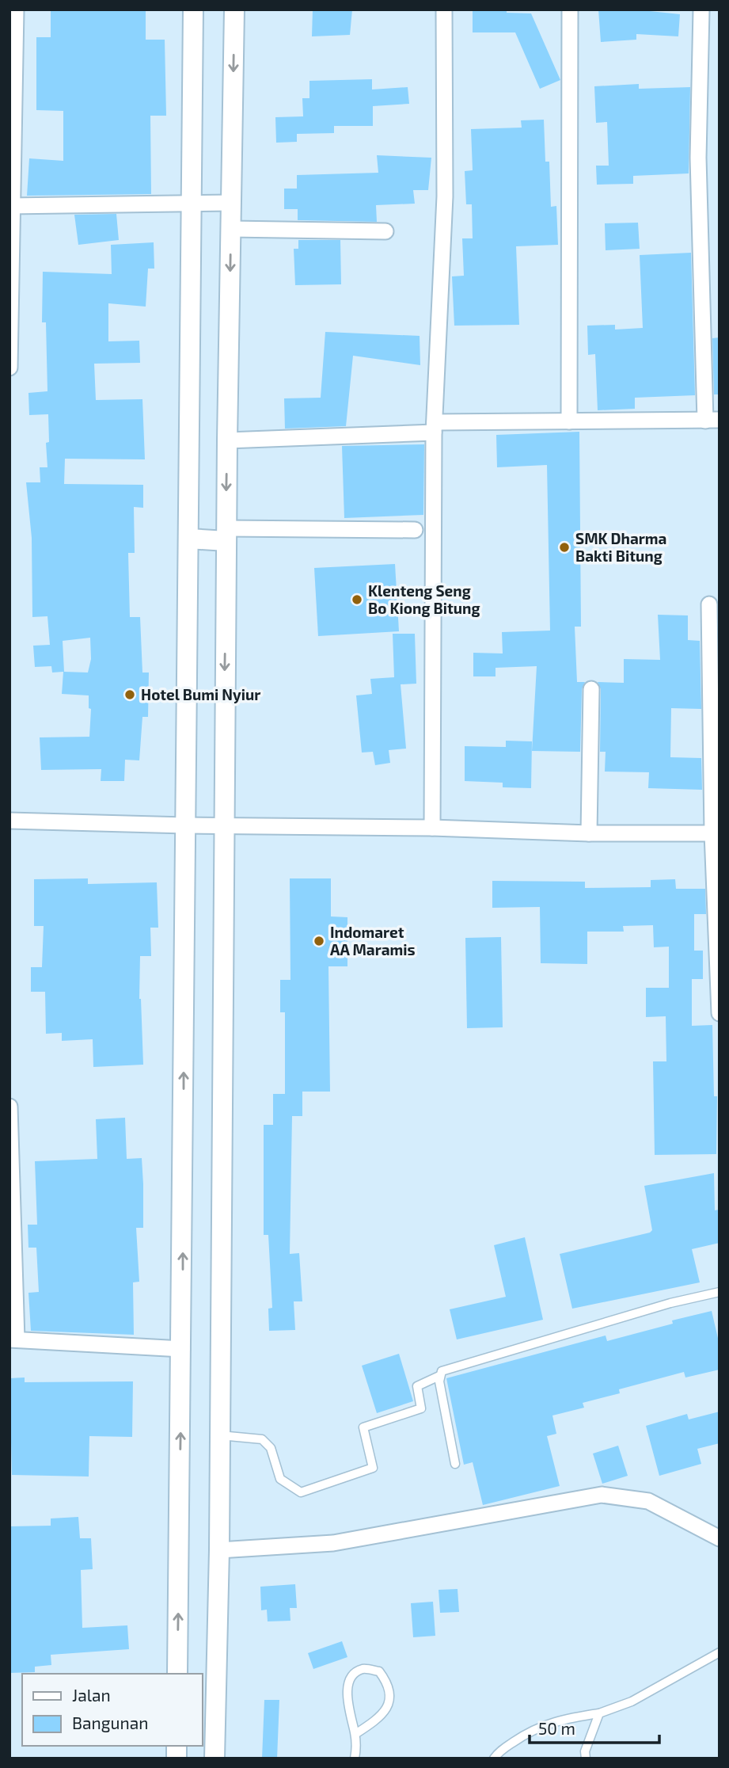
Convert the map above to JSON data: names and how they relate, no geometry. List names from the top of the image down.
{
  "places": [
    "SMK Dharma Bakti Bitung",
    "Klenteng Seng Bo Kiong Bitung",
    "Hotel Bumi Nyiur",
    "Indomaret AA Maramis"
  ],
  "legend": ["Jalan", "Bangunan"],
  "scale_bar": "50 m"
}
